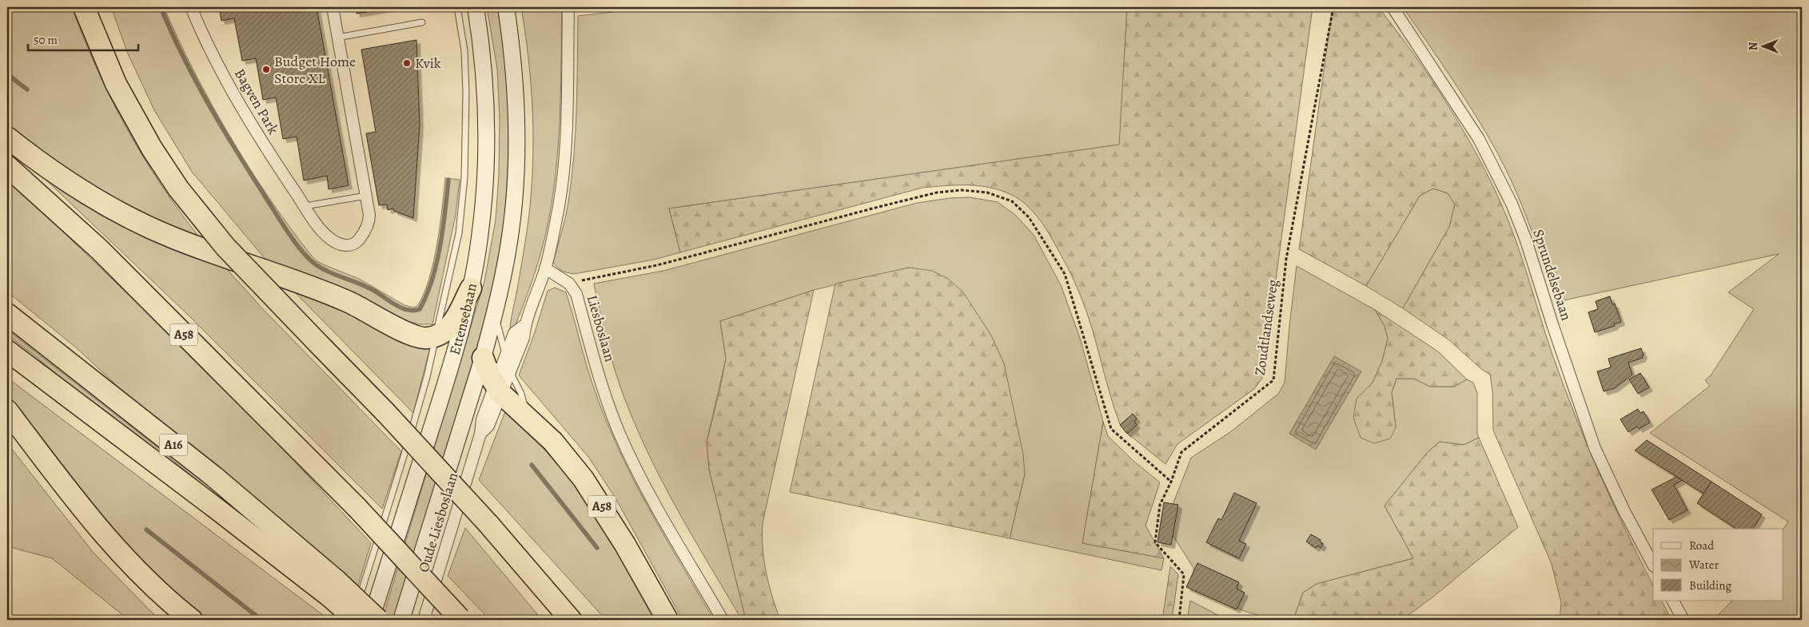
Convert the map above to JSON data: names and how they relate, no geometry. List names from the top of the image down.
{
  "streets": {
    "highway": ["A58", "A16"],
    "main road": ["Ettensebaan"],
    "street": [
      "Bagven Park",
      "Sprundelsebaan",
      "Liesboslaan",
      "Oude Liesboslaan"
    ],
    "path": ["Zoudtlandseweg"]
  },
  "crossings": [
    ["Ettensebaan", "A16"],
    ["Liesboslaan", "Oude Liesboslaan"],
    ["A58", "Oude Liesboslaan"]
  ],
  "places": ["Kvik", "Budget Home Store XL"],
  "legend": ["Road", "Water", "Building"],
  "scale_bar": "50 m",
  "north": "left"
}
